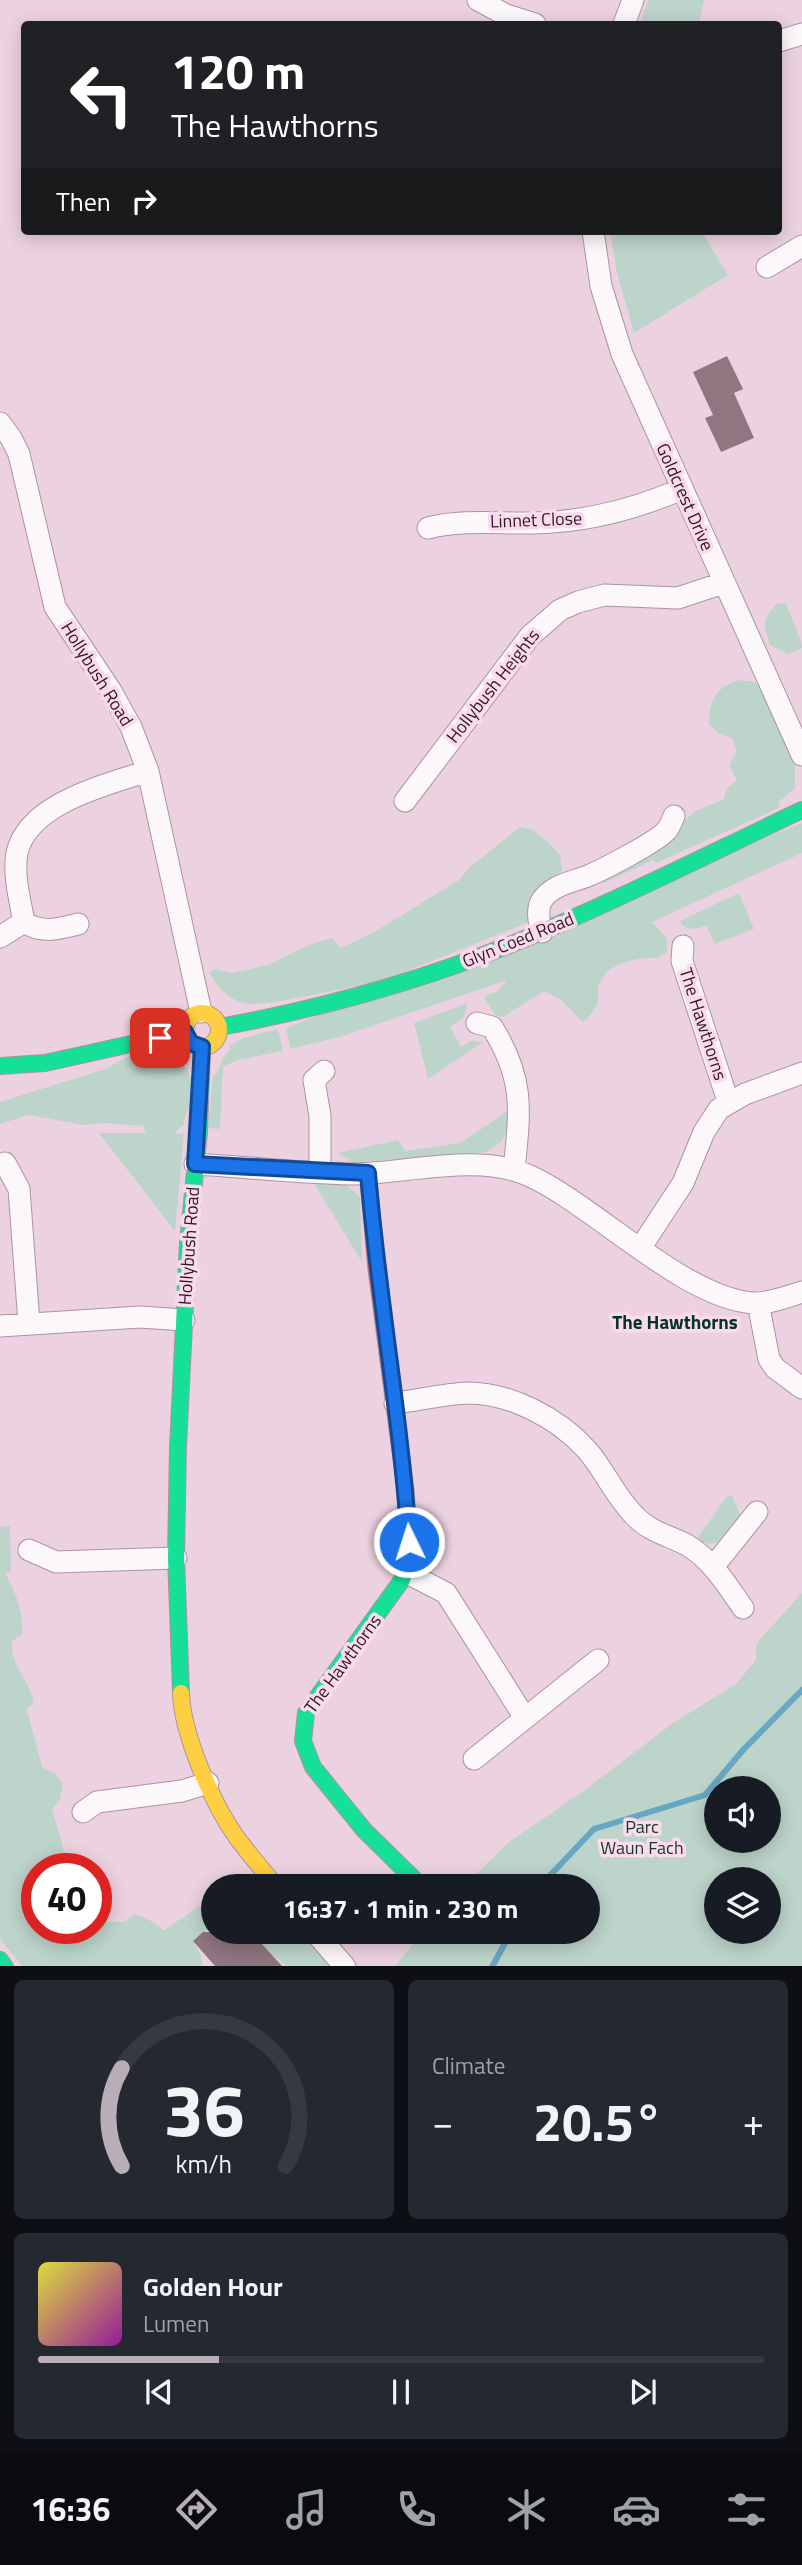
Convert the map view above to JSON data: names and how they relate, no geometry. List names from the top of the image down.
{
  "streets": {
    "street": [
      "Goldcrest Drive",
      "Linnet Close",
      "Hollybush Road",
      "Hollybush Heights",
      "Glyn Coed Road",
      "The Hawthorns"
    ]
  },
  "crossings": [
    ["Goldcrest Drive", "Linnet Close"],
    ["Goldcrest Drive", "Hollybush Heights"],
    ["Hollybush Road", "Glyn Coed Road"]
  ],
  "districts": ["The Hawthorns"],
  "parks": ["Parc Waun Fach"],
  "page": {
    "turn": ["120 m", "The Hawthorns"],
    "then": "Then",
    "limit": "40",
    "trip": "16:37 · 1 min · 230 m",
    "tile": "Climate",
    "heat": ["−", "20.5°", "+"],
    "song": ["Golden Hour", "Lumen"],
    "tabs": "16:36",
    "gauge": ["36", "km/h"]
  }
}
